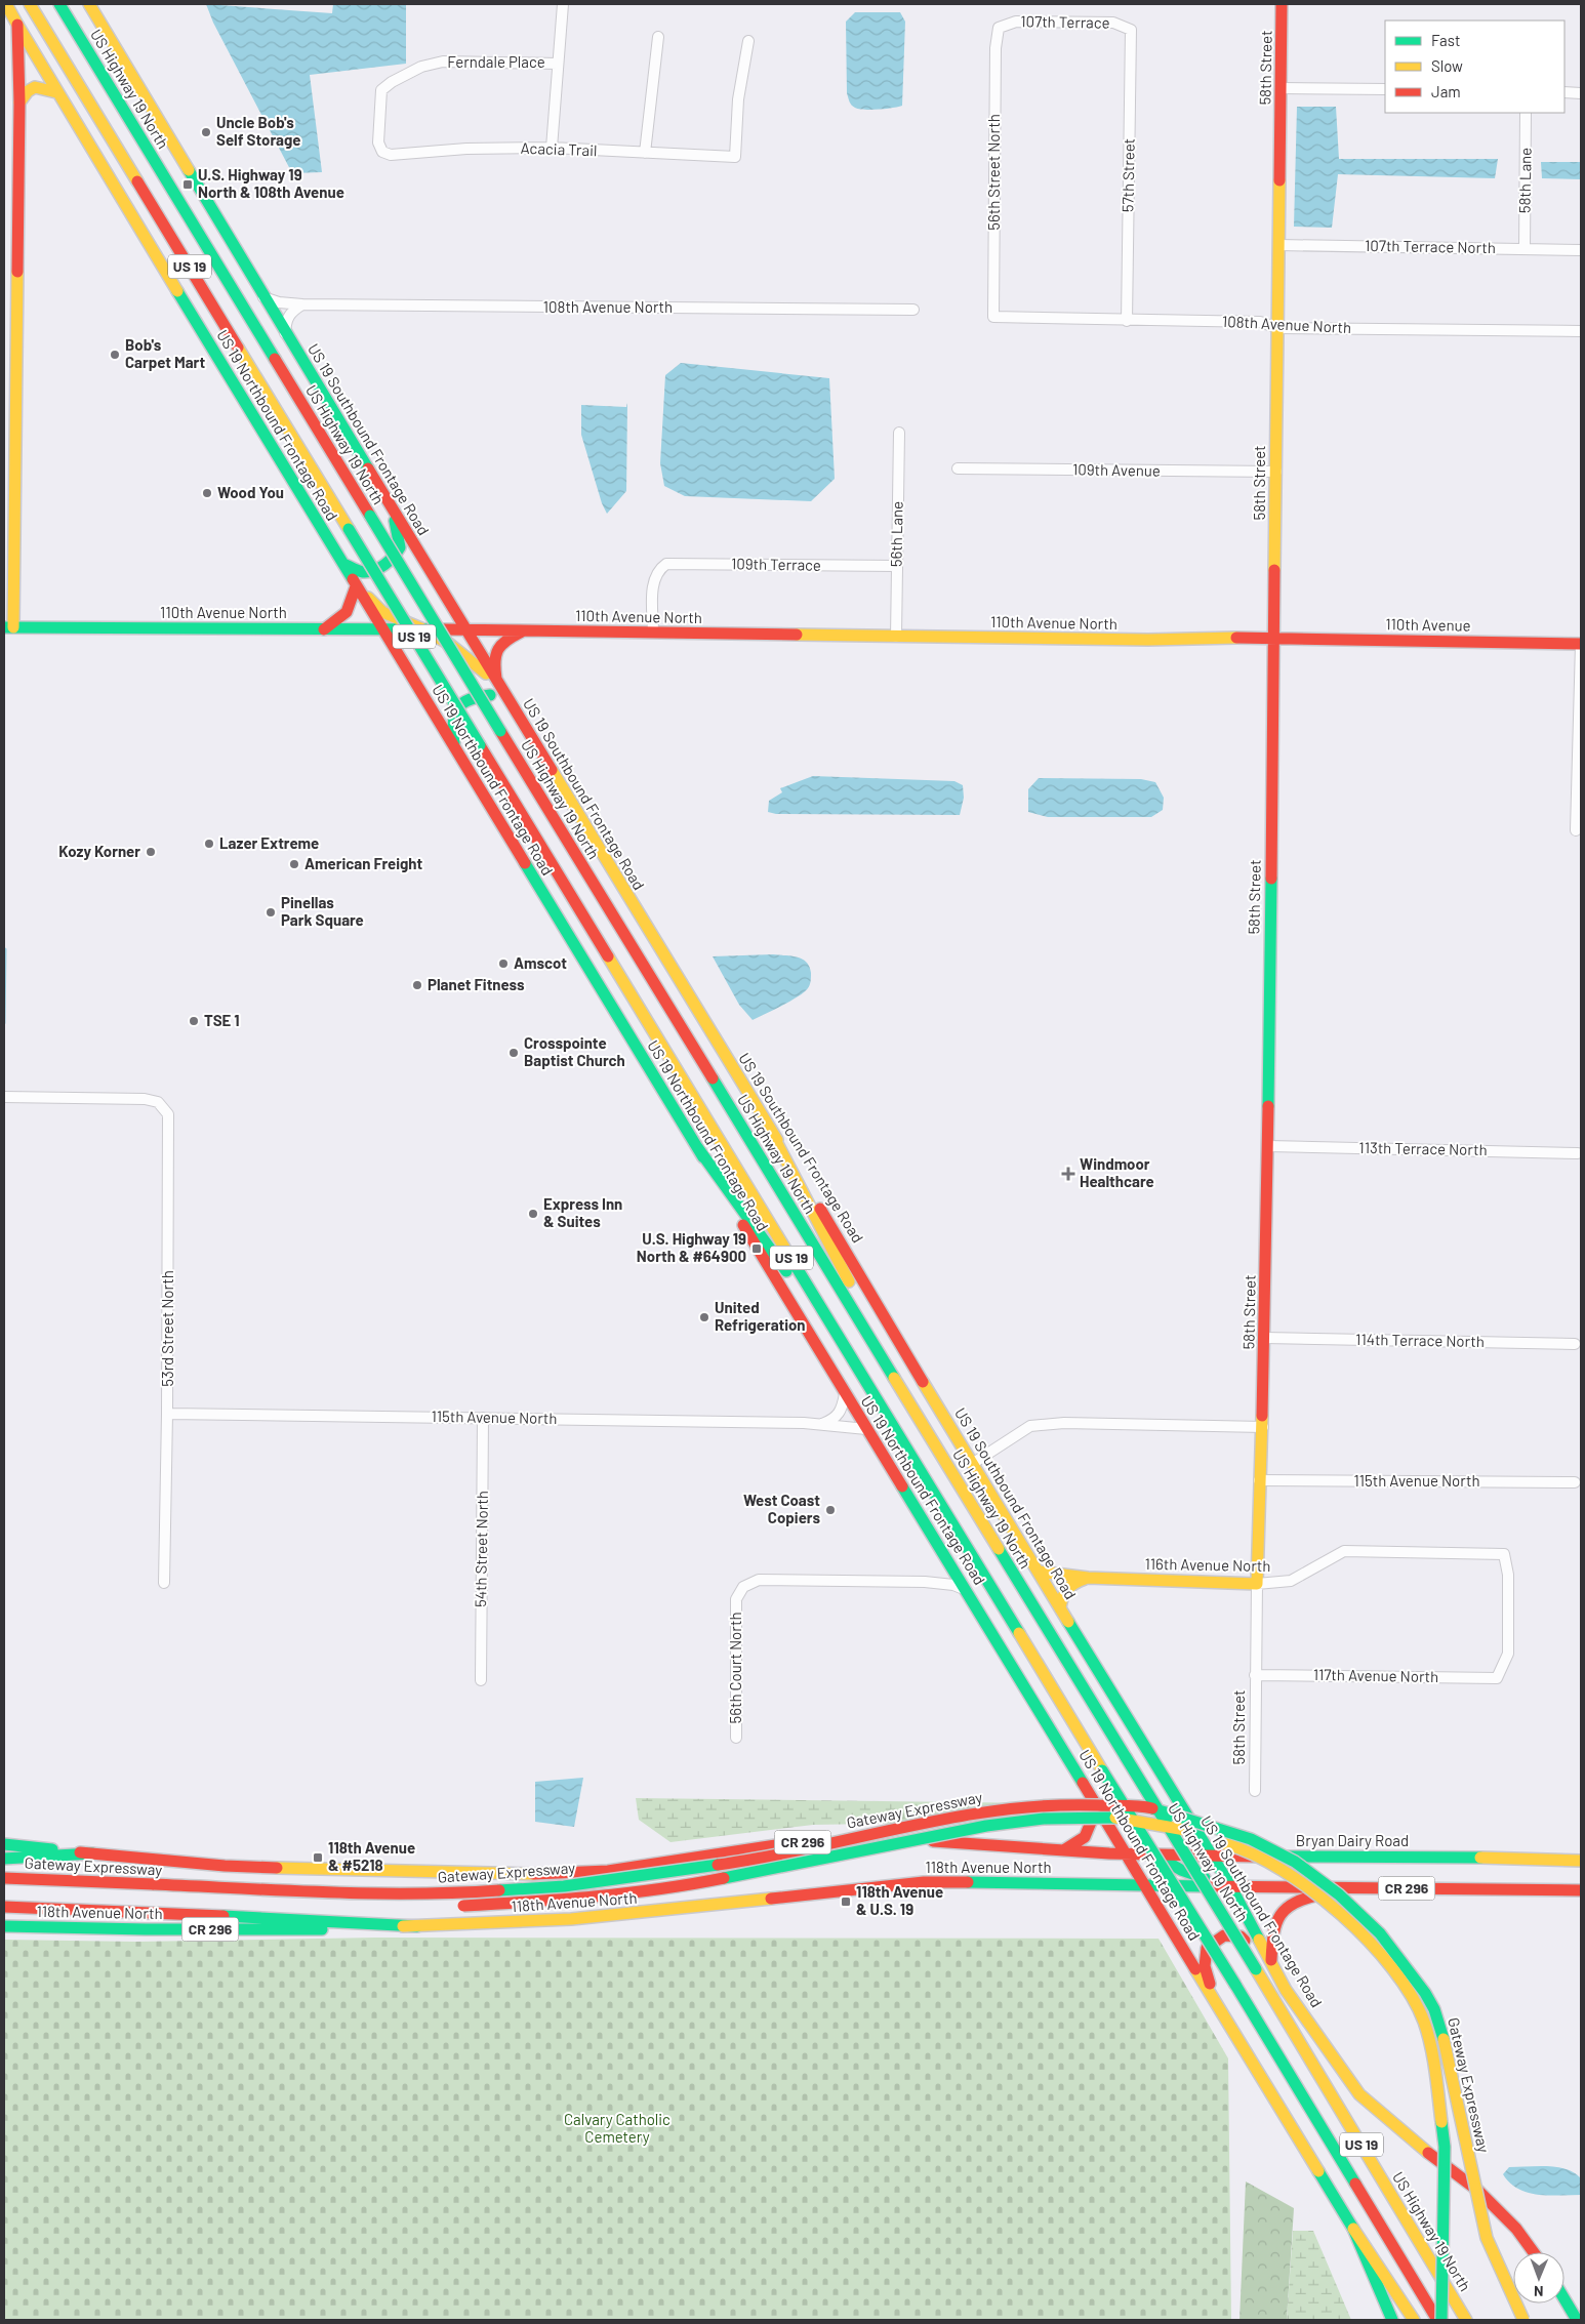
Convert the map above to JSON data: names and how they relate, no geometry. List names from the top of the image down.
{
  "streets": {
    "main road": [
      "58th Street",
      "US Highway 19 North",
      "US 19",
      "US 19 Northbound Frontage Road",
      "US 19 Southbound Frontage Road",
      "110th Avenue North",
      "110th Avenue",
      "116th Avenue North",
      "Gateway Expressway",
      "Bryan Dairy Road",
      "CR 296",
      "118th Avenue North"
    ],
    "street": [
      "107th Terrace",
      "Ferndale Place",
      "Acacia Trail",
      "56th Street North",
      "57th Street",
      "58th Lane",
      "107th Terrace North",
      "108th Avenue North",
      "109th Avenue",
      "56th Lane",
      "109th Terrace",
      "113th Terrace North",
      "53rd Street North",
      "114th Terrace North",
      "115th Avenue North",
      "54th Street North",
      "56th Court North",
      "117th Avenue North"
    ]
  },
  "crossings": [
    ["107th Terrace", "56th Street North"],
    ["107th Terrace", "57th Street"],
    ["Ferndale Place", "Acacia Trail"],
    ["58th Street", "107th Terrace North"],
    ["58th Street", "108th Avenue North"],
    ["58th Street", "109th Avenue"],
    ["58th Street", "110th Avenue North"],
    ["58th Street", "110th Avenue"],
    ["58th Street", "113th Terrace North"],
    ["58th Street", "114th Terrace North"],
    ["58th Street", "115th Avenue North"],
    ["58th Street", "116th Avenue North"],
    ["58th Street", "117th Avenue North"],
    ["56th Street North", "108th Avenue North"],
    ["57th Street", "108th Avenue North"],
    ["58th Lane", "107th Terrace North"],
    ["108th Avenue North", "US 19 Southbound Frontage Road"],
    ["US 19 Northbound Frontage Road", "110th Avenue North"],
    ["US 19 Northbound Frontage Road", "115th Avenue North"],
    ["US 19 Northbound Frontage Road", "CR 296"],
    ["US 19 Northbound Frontage Road", "118th Avenue North"],
    ["US 19 Southbound Frontage Road", "110th Avenue North"],
    ["US 19 Southbound Frontage Road", "116th Avenue North"],
    ["US 19 Southbound Frontage Road", "Bryan Dairy Road"],
    ["US 19 Southbound Frontage Road", "CR 296"],
    ["56th Lane", "109th Terrace"],
    ["56th Lane", "110th Avenue North"],
    ["109th Terrace", "110th Avenue North"],
    ["110th Avenue North", "110th Avenue"],
    ["53rd Street North", "115th Avenue North"],
    ["115th Avenue North", "54th Street North"],
    ["116th Avenue North", "117th Avenue North"],
    ["CR 296", "118th Avenue North"]
  ],
  "parks": ["Calvary Catholic Cemetery"],
  "places": {
    "other": [
      "Uncle Bob's Self Storage",
      "Bob's Carpet Mart",
      "Wood You",
      "Lazer Extreme",
      "Kozy Korner",
      "American Freight",
      "Pinellas Park Square",
      "Amscot",
      "Planet Fitness",
      "TSE 1",
      "Crosspointe Baptist Church",
      "Express Inn & Suites",
      "United Refrigeration",
      "West Coast Copiers"
    ],
    "transit": [
      "U.S. Highway 19 North & 108th Avenue",
      "U.S. Highway 19 North & #64900",
      "118th Avenue & #5218",
      "118th Avenue & U.S. 19"
    ],
    "health": ["Windmoor Healthcare"]
  },
  "legend": ["Fast", "Slow", "Jam"],
  "north": "bottom"
}
